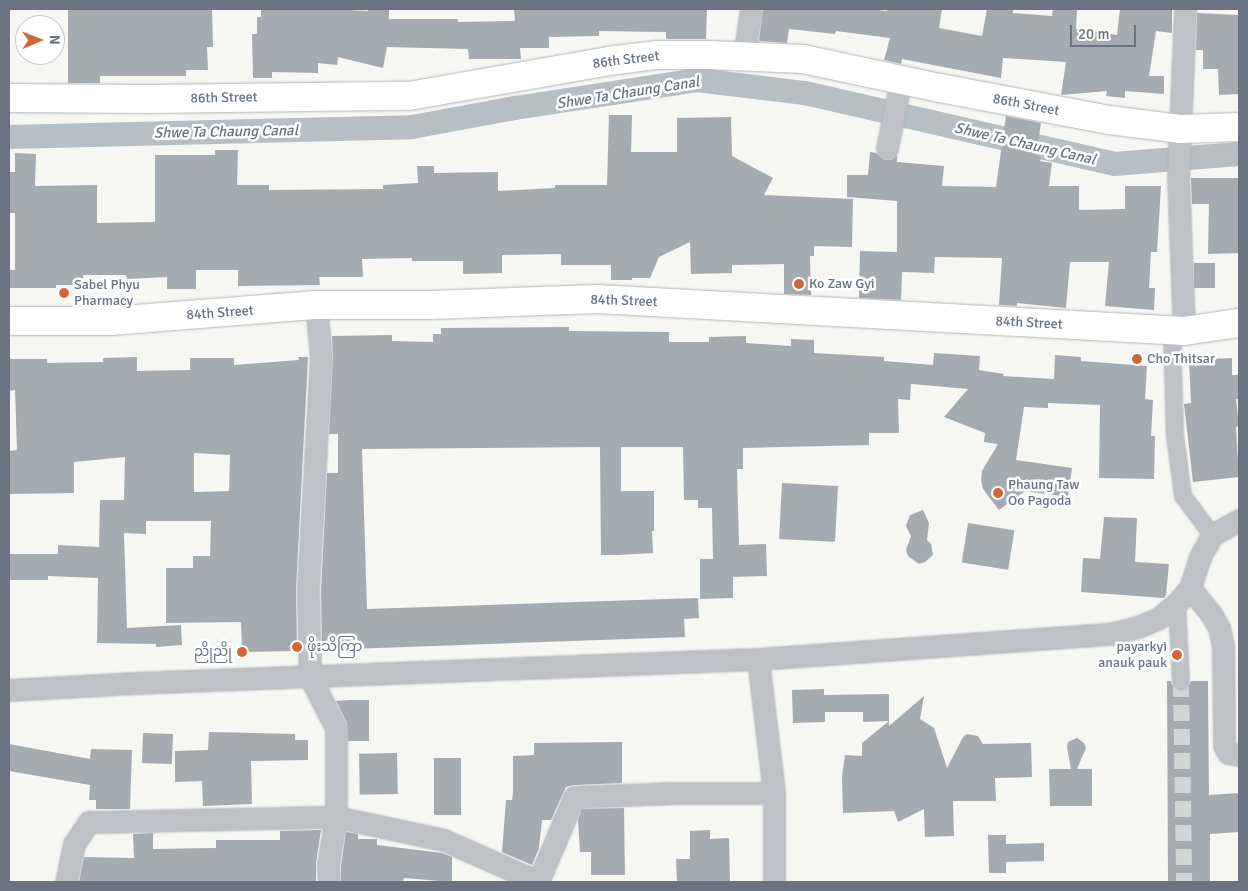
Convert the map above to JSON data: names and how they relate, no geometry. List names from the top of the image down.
{
  "streets": {
    "main road": ["86th Street", "84th Street"]
  },
  "water": ["Shwe Ta Chaung Canal"],
  "places": [
    "Ko Zaw Gyi",
    "Sabel Phyu Pharmacy",
    "Cho Thitsar",
    "Phaung Taw Oo Pagoda",
    "ဖိုးသိကြာ",
    "ညိုညို",
    "payarkyi anauk pauk"
  ],
  "scale_bar": "20 m",
  "north": "right"
}
